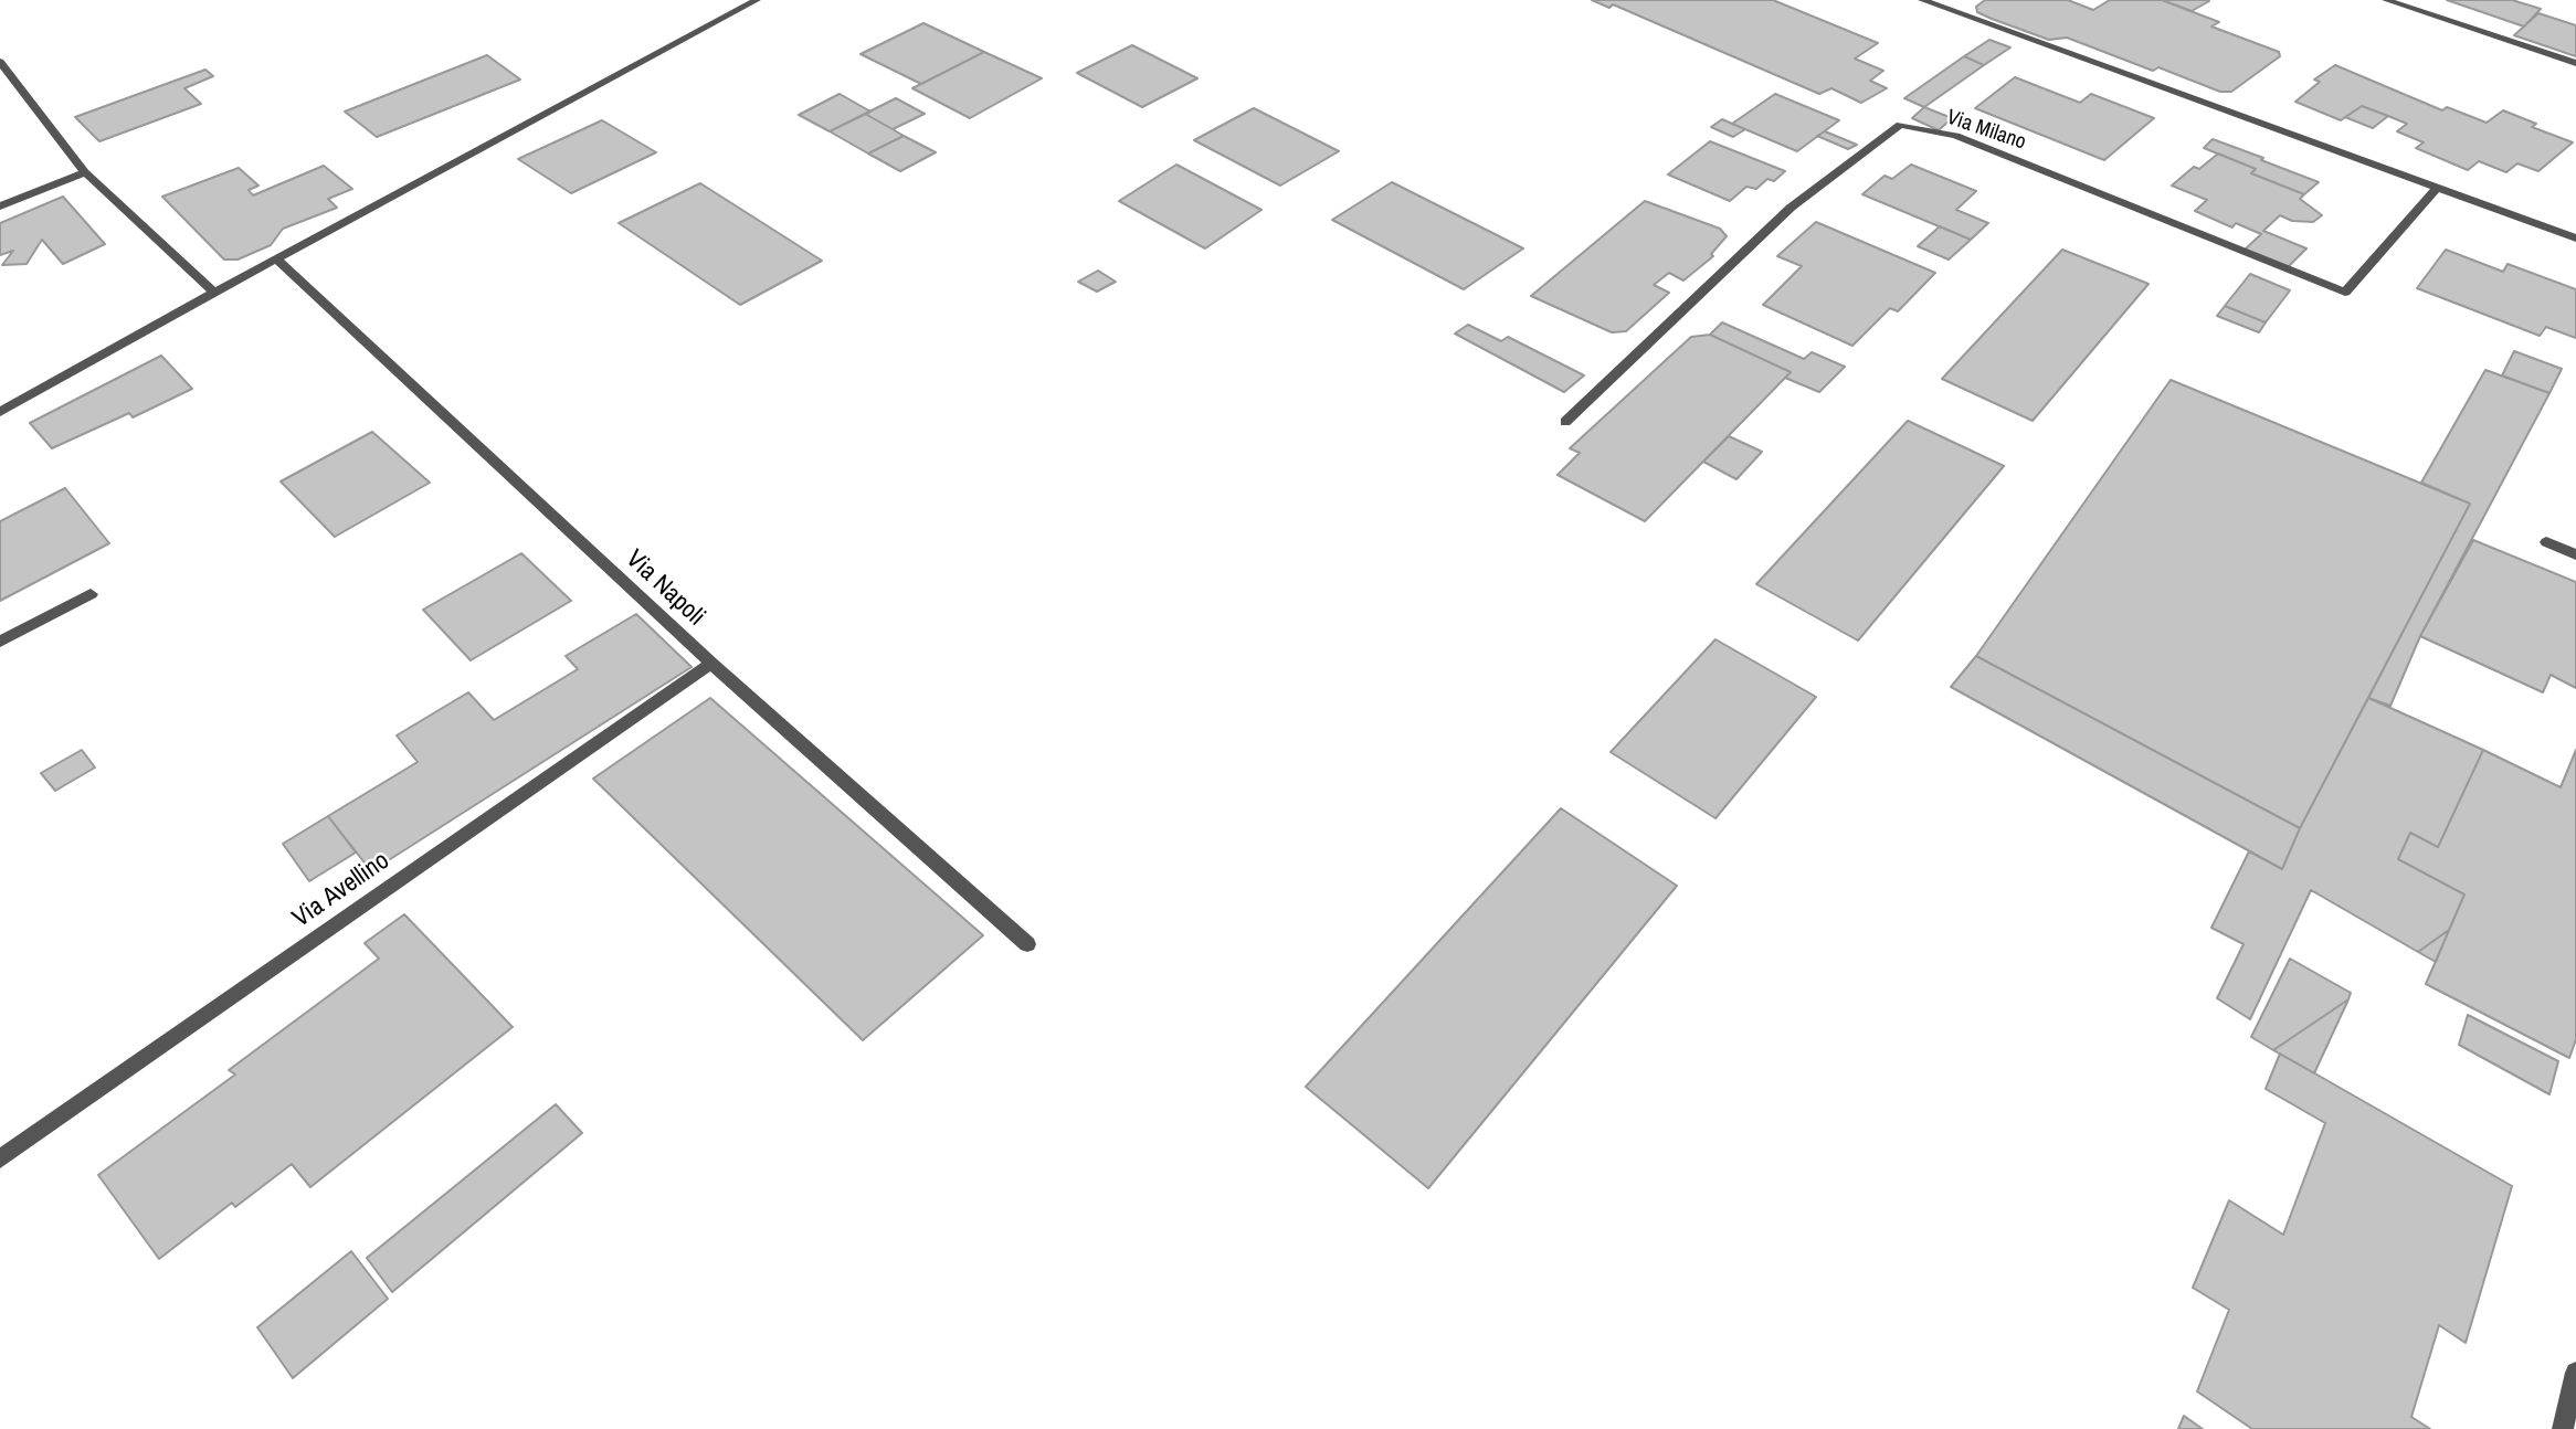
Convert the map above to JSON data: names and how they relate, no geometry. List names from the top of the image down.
{
  "streets": {
    "street": ["Via Milano", "Via Napoli", "Via Avellino"]
  },
  "crossings": [
    ["Via Napoli", "Via Avellino"]
  ]
}
